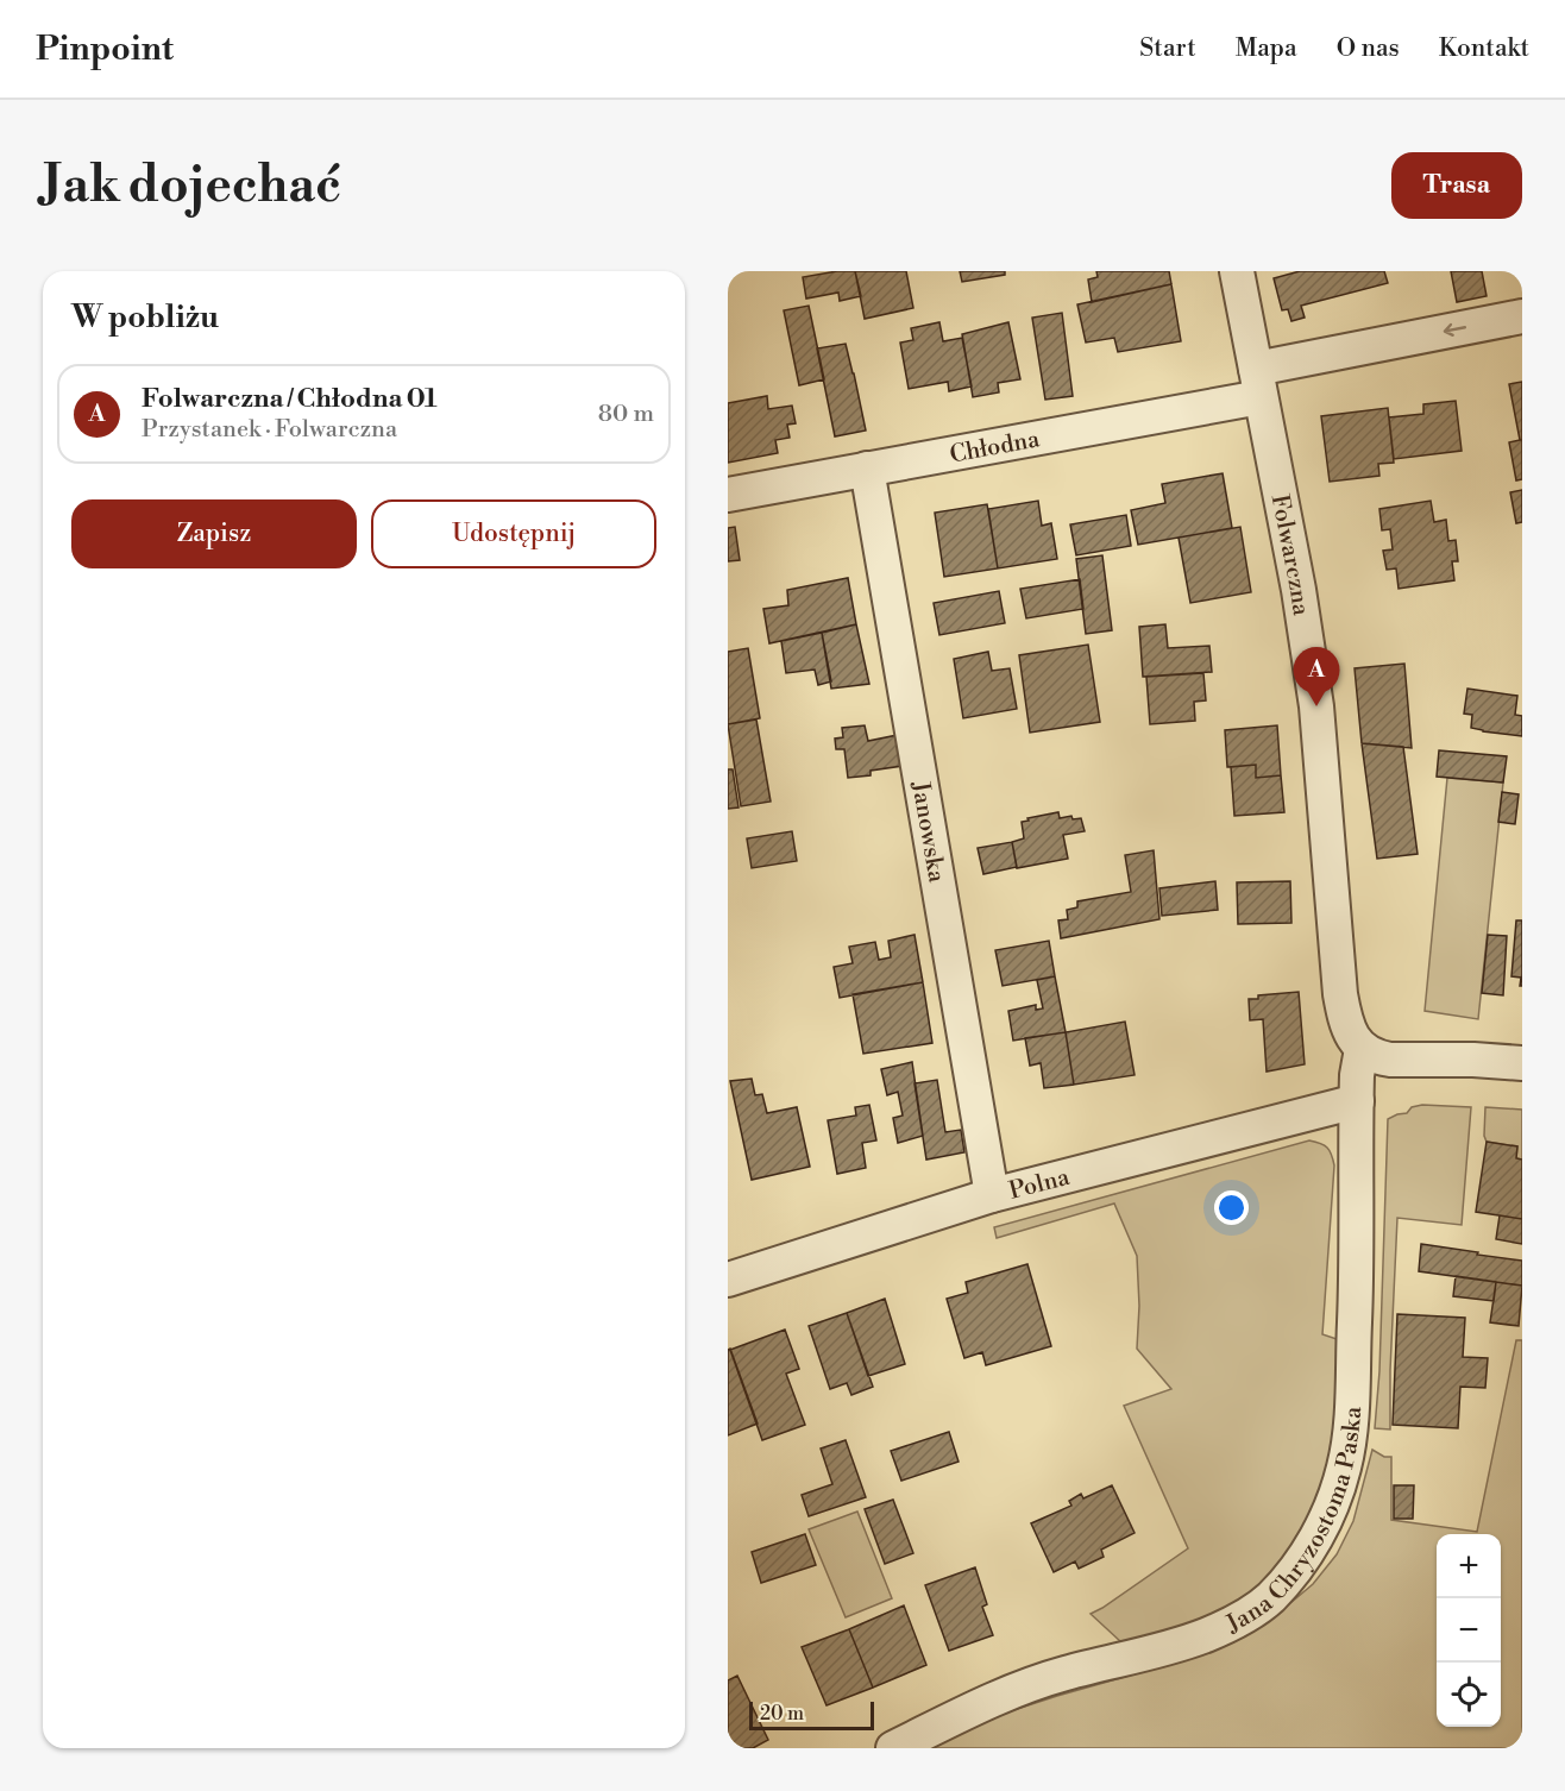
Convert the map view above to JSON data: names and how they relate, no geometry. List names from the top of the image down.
{
  "streets": {
    "street": [
      "Chłodna",
      "Folwarczna",
      "Janowska",
      "Polna",
      "Jana Chryzostoma Paska"
    ]
  },
  "crossings": [
    ["Chłodna", "Folwarczna"],
    ["Chłodna", "Janowska"],
    ["Folwarczna", "Jana Chryzostoma Paska"],
    ["Janowska", "Polna"],
    ["Polna", "Jana Chryzostoma Paska"]
  ],
  "scale_bar": "20 m",
  "page": {
    "header": "Pinpoint",
    "nav": [
      "Start",
      "Mapa",
      "O nas",
      "Kontakt"
    ],
    "buttons": [
      "Trasa",
      ["Zapisz", "Udostępnij"]
    ],
    "title": "Jak dojechać",
    "heading": "W pobliżu",
    "list": [
      {
        "mark": "A",
        "name": "Folwarczna / Chłodna 01",
        "note": "Przystanek · Folwarczna",
        "value": "80 m"
      }
    ],
    "pins": "A",
    "map_buttons": ["+", "−"],
    "scale": "20 m"
  }
}
